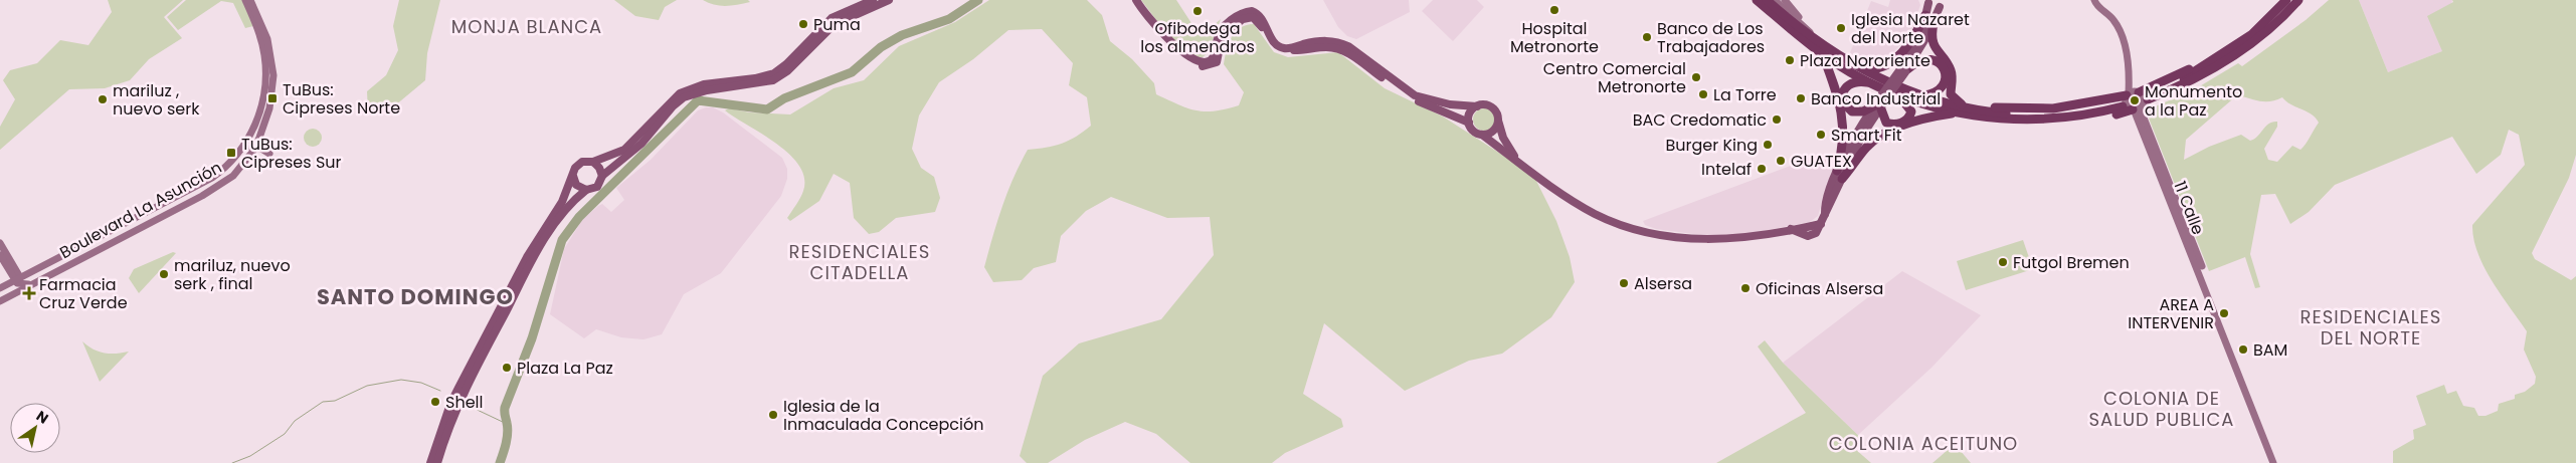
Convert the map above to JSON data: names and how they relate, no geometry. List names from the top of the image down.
{
  "streets": {
    "main road": ["11 Calle", "Boulevard La Asunción"]
  },
  "districts": [
    "MONJA BLANCA",
    "RESIDENCIALES CITADELLA",
    "SANTO DOMINGO",
    "RESIDENCIALES DEL NORTE",
    "COLONIA DE SALUD PUBLICA",
    "COLONIA ACEITUNO"
  ],
  "places": {
    "other": [
      "Hospital Metronorte",
      "Ofibodega los almendros",
      "Puma",
      "Iglesia Nazaret del Norte",
      "Banco de Los Trabajadores",
      "Plaza Nororiente",
      "Centro Comercial Metronorte",
      "La Torre",
      "Banco Industrial",
      "mariluz , nuevo serk",
      "Monumento a la Paz",
      "BAC Credomatic",
      "Smart Fit",
      "Burger King",
      "GUATEX",
      "Intelaf",
      "Futgol Bremen",
      "mariluz, nuevo serk , final",
      "Alsersa",
      "Oficinas Alsersa",
      "AREA A INTERVENIR",
      "BAM",
      "Plaza La Paz",
      "Shell",
      "Iglesia de la Inmaculada Concepción"
    ],
    "transit": ["TuBus: Cipreses Norte", "TuBus: Cipreses Sur"],
    "health": ["Farmacia Cruz Verde"]
  },
  "north": "top right"
}
